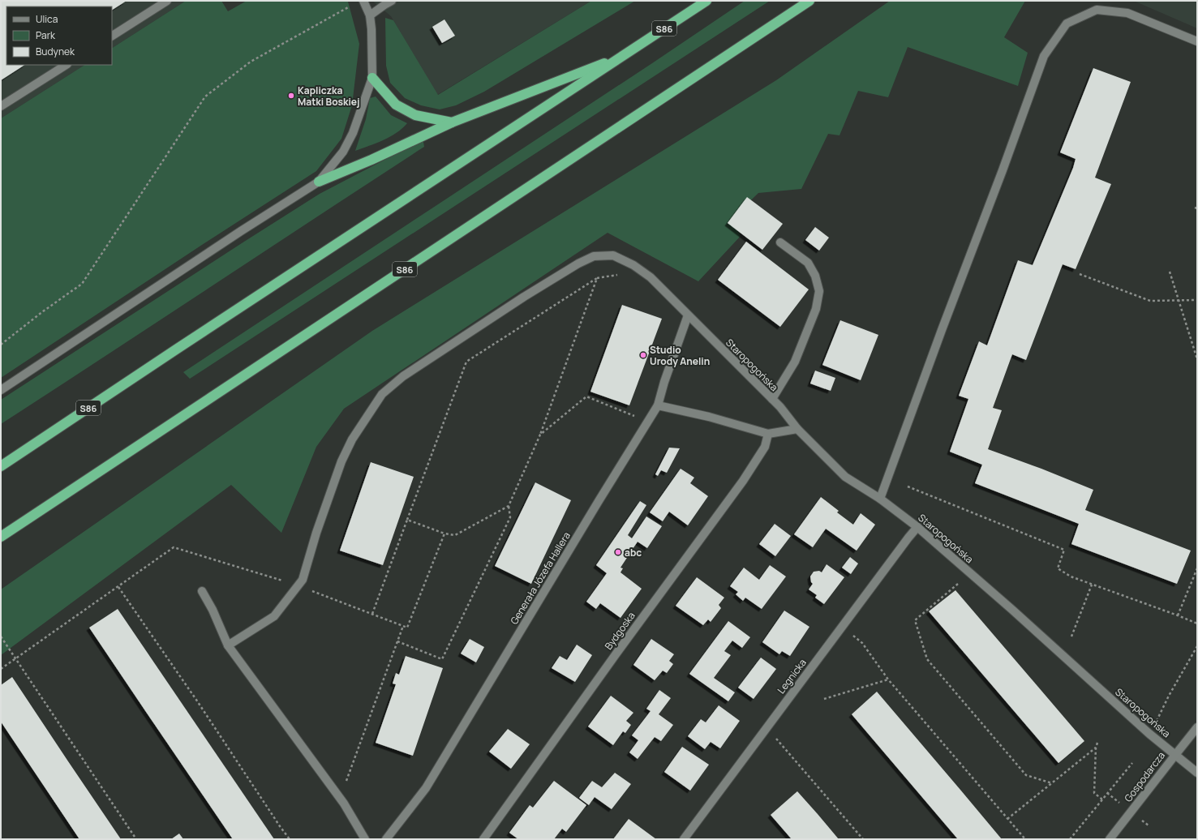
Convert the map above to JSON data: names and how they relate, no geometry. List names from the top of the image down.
{
  "streets": {
    "highway": ["S86"],
    "street": [
      "Staropogońska",
      "Generała Józefa Hallera",
      "Bydgoska",
      "Legnicka",
      "Gospodarcza"
    ]
  },
  "crossings": [
    ["Staropogońska", "Generała Józefa Hallera"],
    ["Staropogońska", "Legnicka"],
    ["Staropogońska", "Gospodarcza"]
  ],
  "places": ["Kapliczka Matki Boskiej", "Studio Urody Anelin", "abc"],
  "legend": ["Ulica", "Park", "Budynek"]
}
